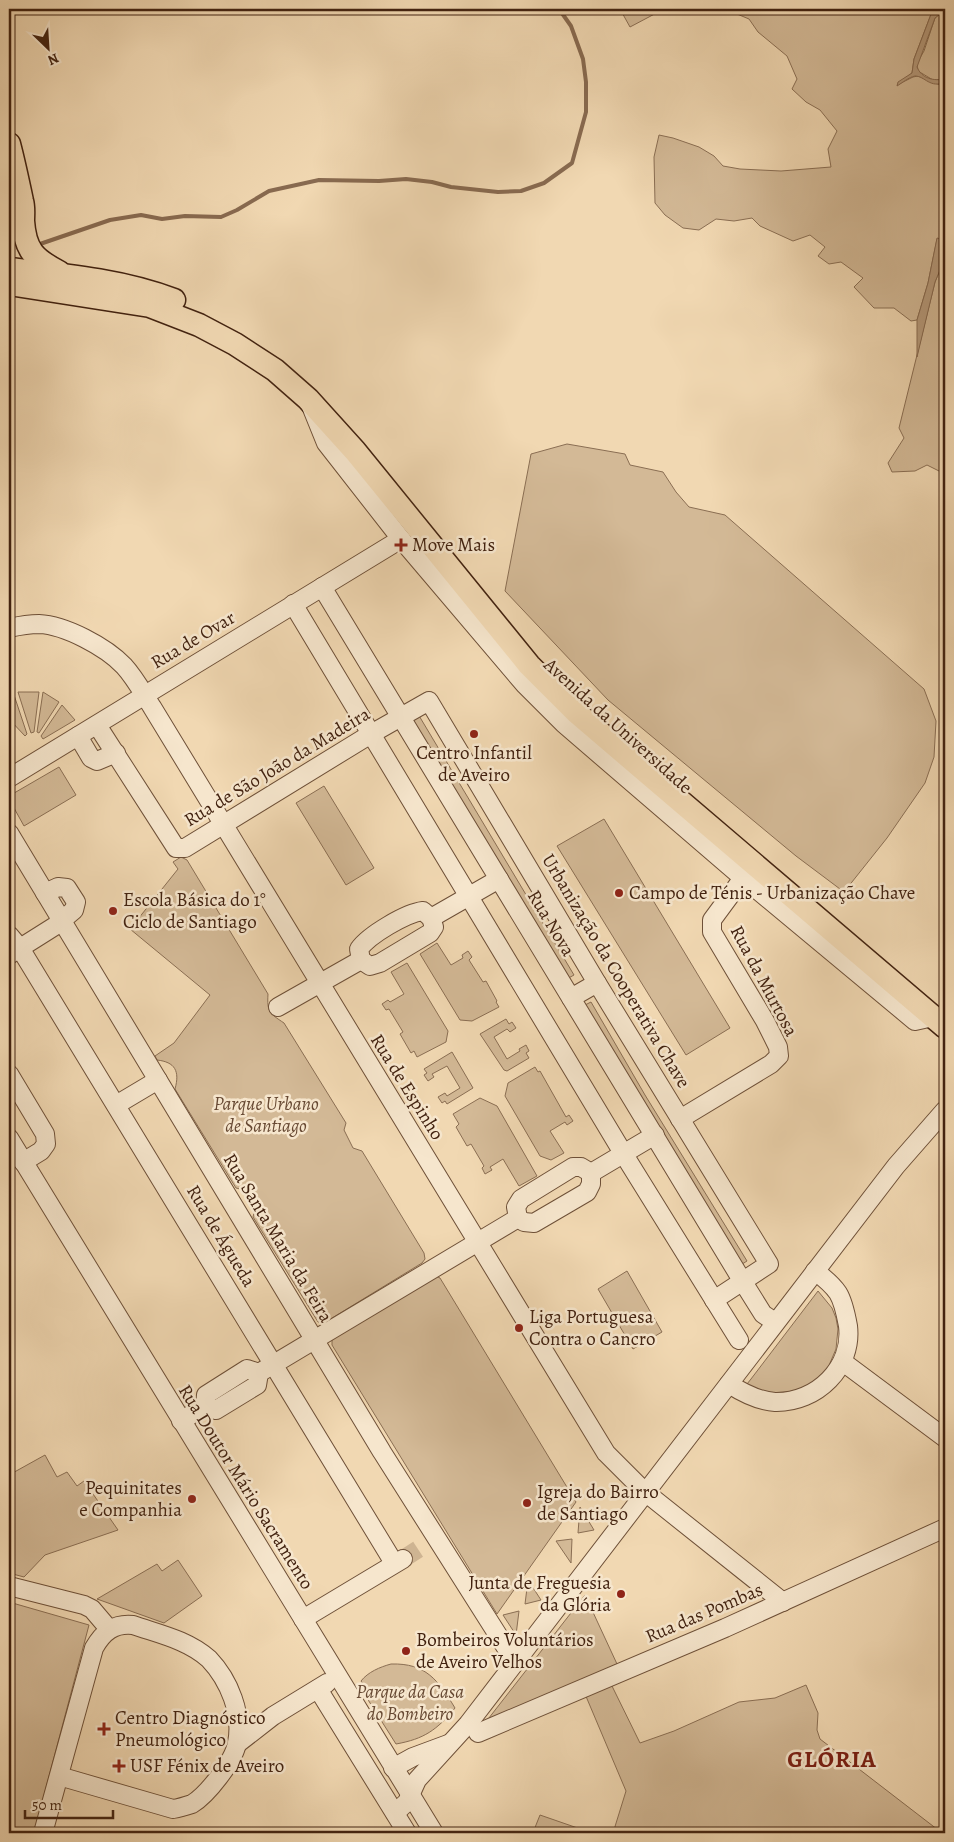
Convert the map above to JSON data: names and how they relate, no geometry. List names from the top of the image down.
{
  "streets": {
    "main road": ["Avenida da Universidade"],
    "street": [
      "Rua de Ovar",
      "Rua de São João da Madeira",
      "Rua Nova",
      "Urbanização da Cooperativa Chave",
      "Rua da Murtosa",
      "Rua de Espinho",
      "Rua de Águeda",
      "Rua Santa Maria da Feira",
      "Rua Doutor Mário Sacramento",
      "Rua das Pombas"
    ]
  },
  "crossings": [
    ["Rua de Ovar", "Avenida da Universidade"],
    ["Rua de Ovar", "Rua Nova"],
    ["Rua de Ovar", "Rua de Espinho"],
    ["Avenida da Universidade", "Rua da Murtosa"],
    ["Rua de São João da Madeira", "Rua Nova"],
    ["Rua de São João da Madeira", "Urbanização da Cooperativa Chave"],
    ["Rua de São João da Madeira", "Rua de Espinho"],
    ["Rua Nova", "Urbanização da Cooperativa Chave"],
    ["Urbanização da Cooperativa Chave", "Rua da Murtosa"],
    ["Rua de Espinho", "Rua das Pombas"],
    ["Rua de Águeda", "Rua Doutor Mário Sacramento"]
  ],
  "districts": ["GLÓRIA"],
  "parks": ["Parque Urbano de Santiago", "Parque da Casa do Bombeiro"],
  "places": {
    "health": ["Move Mais", "Centro Diagnóstico Pneumológico", "USF Fénix de Aveiro"],
    "other": [
      "Centro Infantil de Aveiro",
      "Campo de Ténis - Urbanização Chave",
      "Escola Básica do 1° Ciclo de Santiago",
      "Liga Portuguesa Contra o Cancro",
      "Pequinitates e Companhia",
      "Igreja do Bairro de Santiago",
      "Junta de Freguesia da Glória",
      "Bombeiros Voluntários de Aveiro Velhos"
    ]
  },
  "scale_bar": "50 m",
  "north": "bottom right"
}
